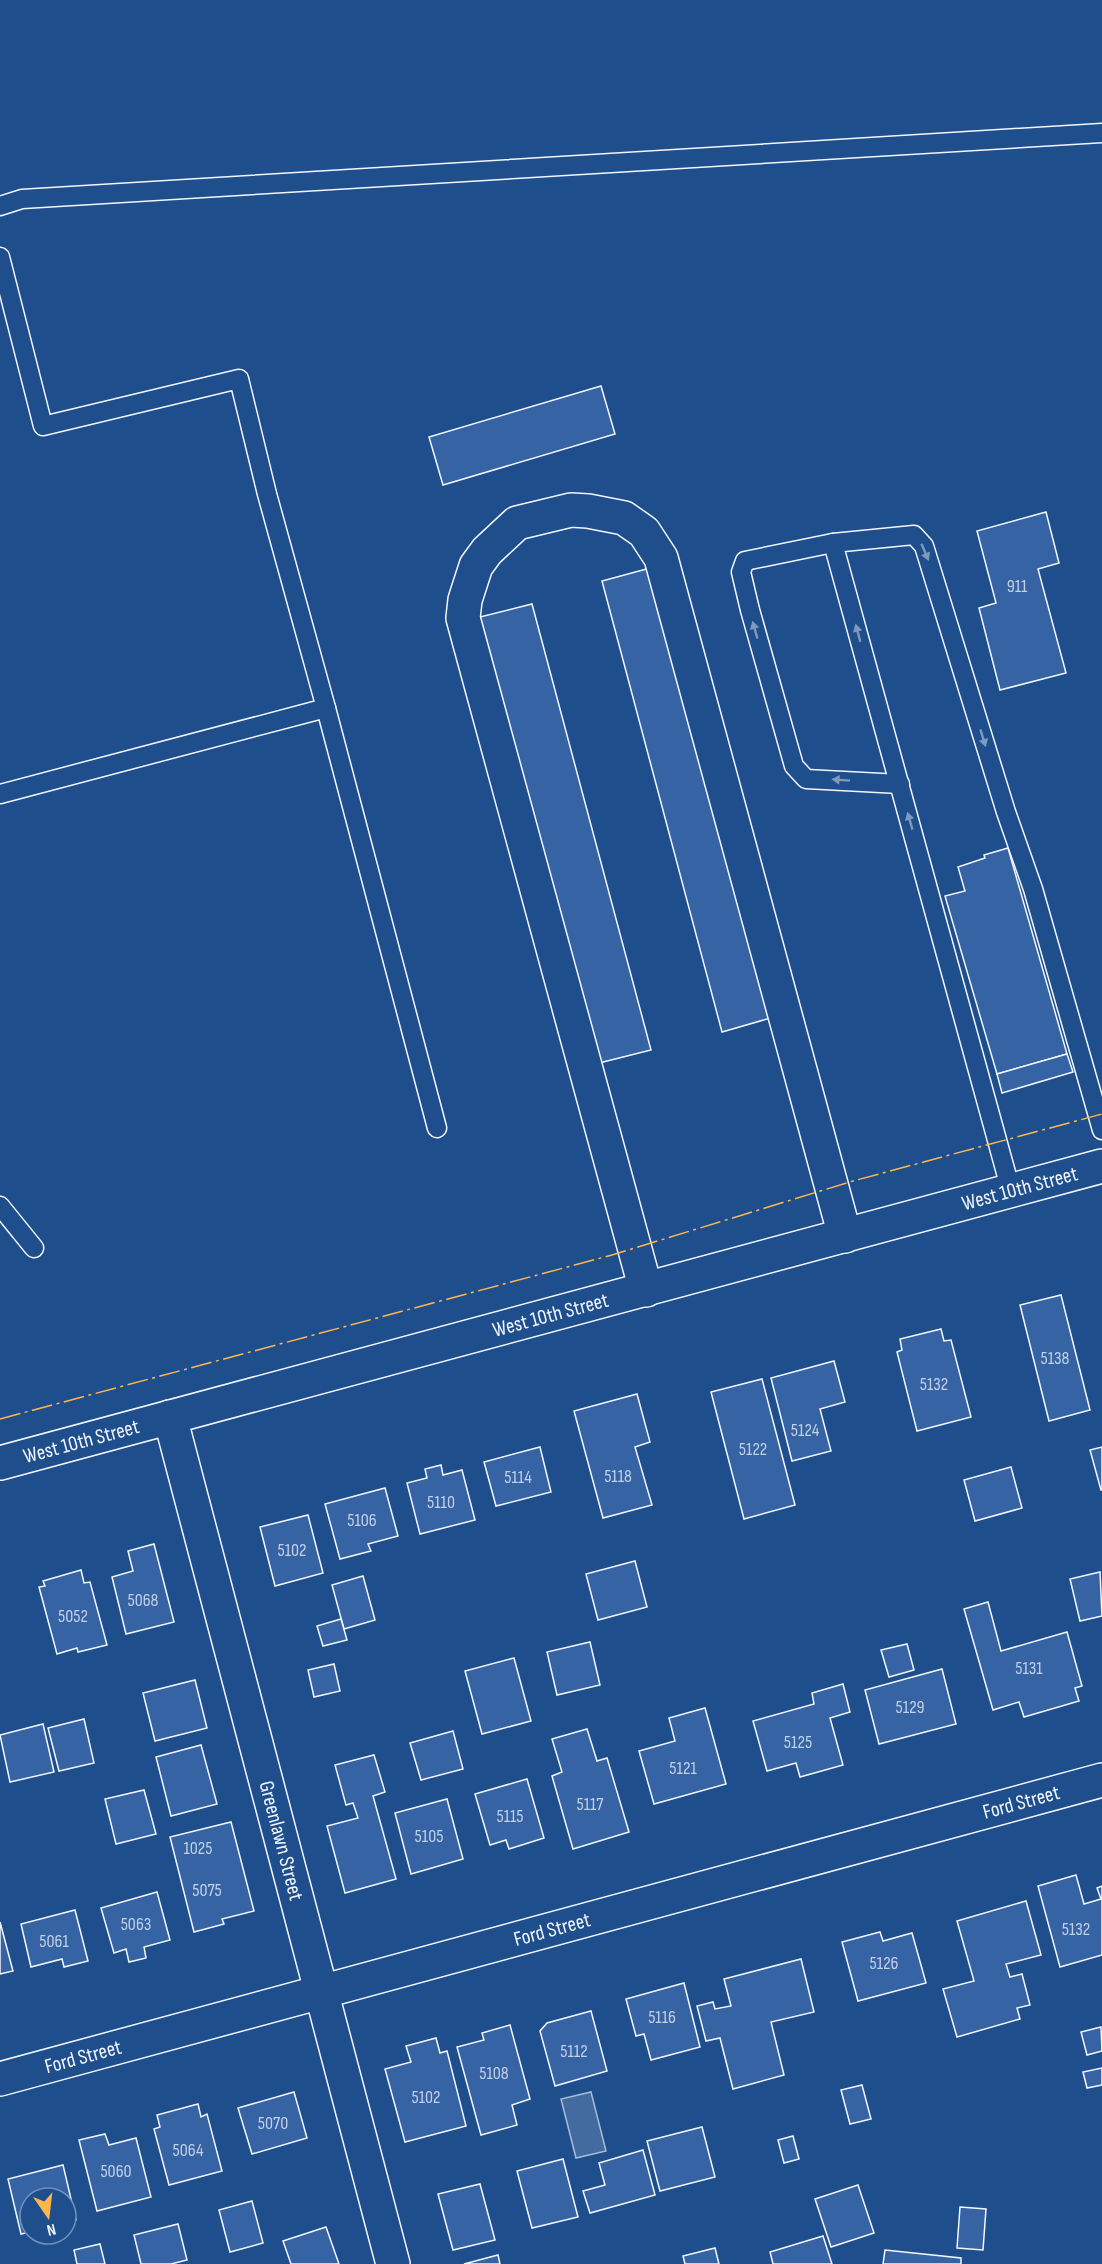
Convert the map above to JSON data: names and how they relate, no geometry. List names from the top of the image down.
{
  "streets": {
    "street": ["West 10th Street", "Ford Street", "Greenlawn Street"]
  },
  "crossings": [
    ["West 10th Street", "Greenlawn Street"],
    ["Ford Street", "Greenlawn Street"]
  ],
  "house_numbers": [
    "911",
    "5138",
    "5132",
    "5124",
    "5122",
    "5118",
    "5114",
    "5110",
    "5106",
    "5102",
    "5068",
    "5052",
    "5131",
    "5129",
    "5125",
    "5121",
    "5117",
    "5115",
    "5105",
    "1025",
    "5075",
    "5063",
    "5132",
    "5061",
    "5126",
    "5116",
    "5112",
    "5108",
    "5102",
    "5070",
    "5064",
    "5060"
  ],
  "north": "bottom"
}
